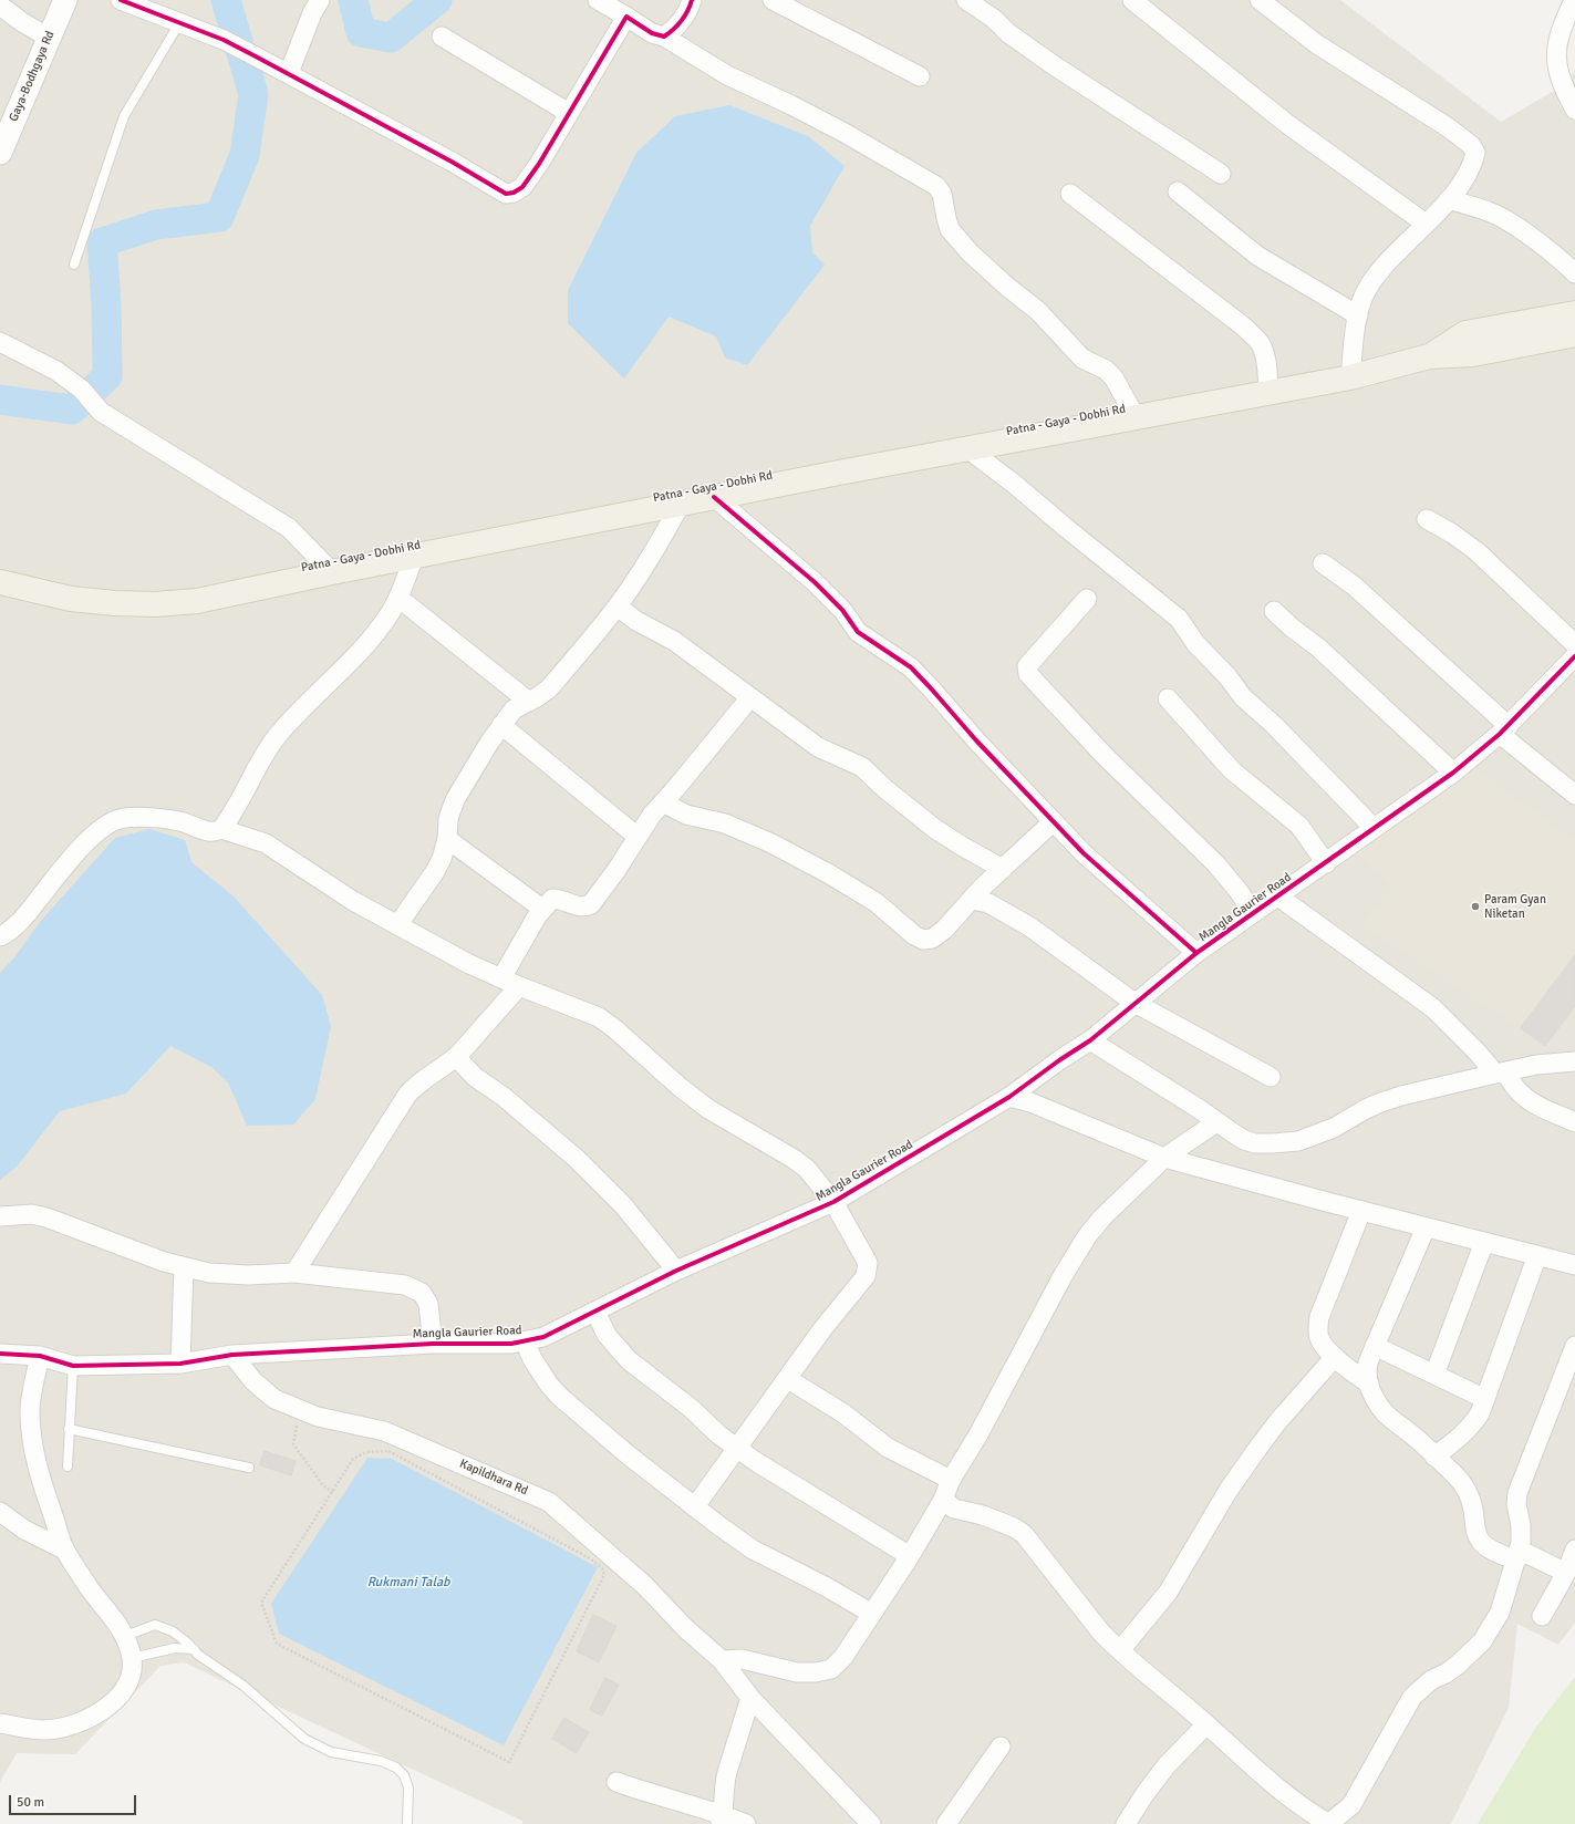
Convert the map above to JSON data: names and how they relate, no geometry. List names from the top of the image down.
{
  "streets": {
    "main road": ["Patna - Gaya - Dobhi Rd"],
    "street": ["Gaya-Bodhgaya Rd", "Mangla Gaurier Road", "Kapildhara Rd"]
  },
  "crossings": [
    ["Mangla Gaurier Road", "Kapildhara Rd"]
  ],
  "water": ["Rukmani Talab"],
  "places": ["Param Gyan Niketan"],
  "scale_bar": "50 m"
}
